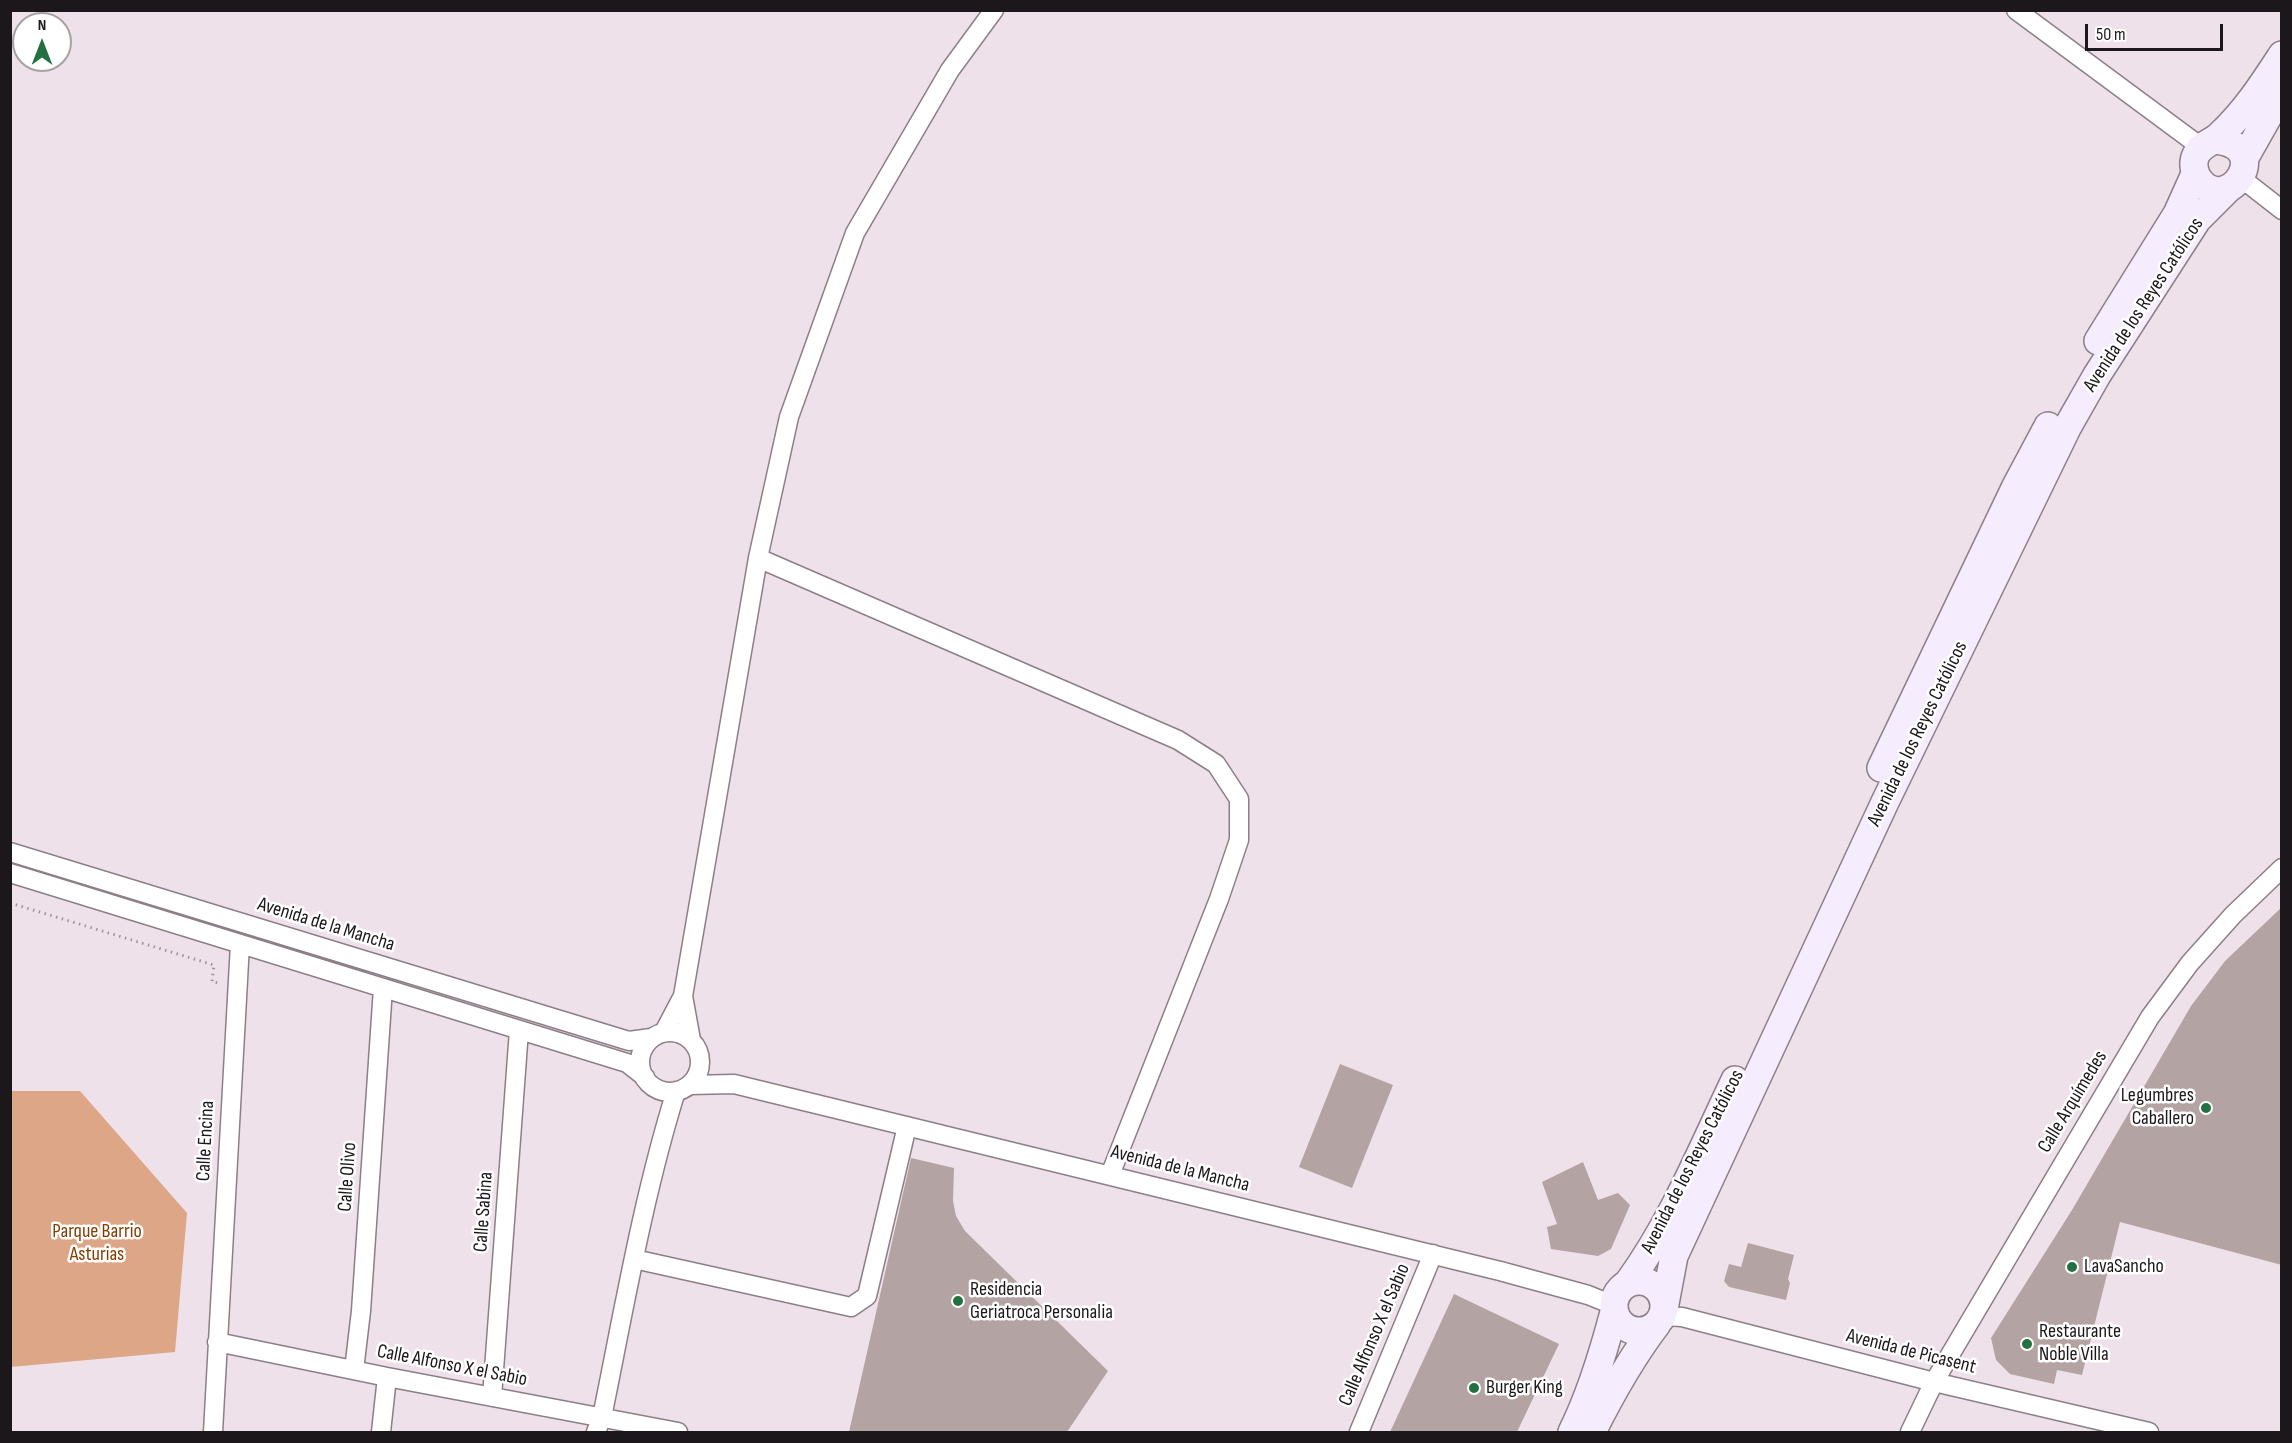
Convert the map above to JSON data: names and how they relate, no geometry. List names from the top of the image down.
{
  "streets": {
    "street": [
      "Avenida de los Reyes Católicos",
      "Avenida de la Mancha",
      "Calle Arquímedes",
      "Calle Encina",
      "Calle Olivo",
      "Calle Sabina",
      "Calle Alfonso X el Sabio",
      "Avenida de Picasent"
    ]
  },
  "crossings": [
    ["Avenida de los Reyes Católicos", "Avenida de la Mancha"],
    ["Avenida de los Reyes Católicos", "Avenida de Picasent"],
    ["Avenida de la Mancha", "Calle Alfonso X el Sabio"],
    ["Avenida de la Mancha", "Avenida de Picasent"],
    ["Calle Arquímedes", "Avenida de Picasent"],
    ["Calle Encina", "Calle Alfonso X el Sabio"],
    ["Calle Olivo", "Calle Alfonso X el Sabio"],
    ["Calle Sabina", "Calle Alfonso X el Sabio"]
  ],
  "parks": ["Parque Barrio Asturias"],
  "places": [
    "Legumbres Caballero",
    "LavaSancho",
    "Residencia Geriatroca Personalia",
    "Restaurante Noble Villa",
    "Burger King"
  ],
  "scale_bar": "50 m",
  "north": "top"
}
